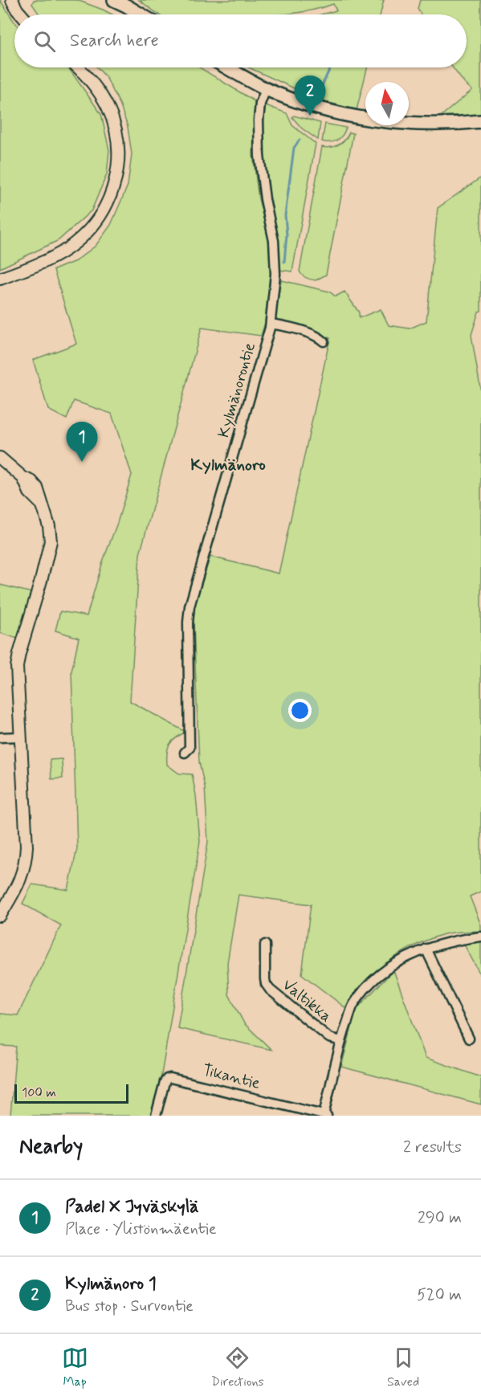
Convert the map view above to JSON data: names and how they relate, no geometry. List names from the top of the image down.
{
  "streets": {
    "street": ["Kylmänorontie", "Valtikka", "Tikantie"]
  },
  "districts": ["Kylmänoro"],
  "scale_bar": "100 m",
  "north": "top",
  "page": {
    "search": "Search here",
    "pins": ["2", "1"],
    "scale": "100 m",
    "heading": ["Nearby", "2 results"],
    "list": [
      {
        "mark": "1",
        "name": "Padel X Jyväskylä",
        "note": "Place · Ylistönmäentie",
        "value": "290 m"
      },
      {
        "mark": "2",
        "name": "Kylmänoro 1",
        "note": "Bus stop · Survontie",
        "value": "520 m"
      }
    ],
    "nav": ["Map", "Directions", "Saved"]
  }
}
